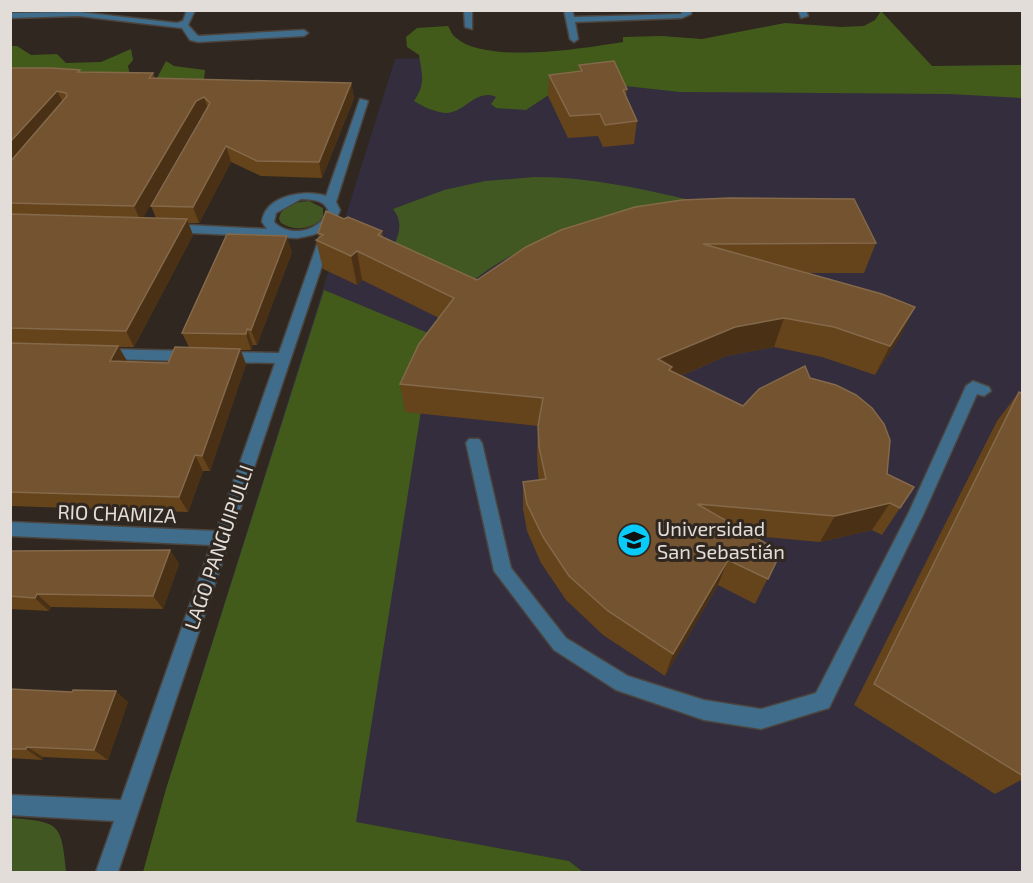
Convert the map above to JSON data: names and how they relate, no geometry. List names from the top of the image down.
{
  "streets": {
    "street": ["RIO CHAMIZA", "LAGO PANGUIPULLI"]
  },
  "crossings": [
    ["RIO CHAMIZA", "LAGO PANGUIPULLI"]
  ],
  "places": {
    "school or university": ["Universidad San Sebastián"]
  }
}
